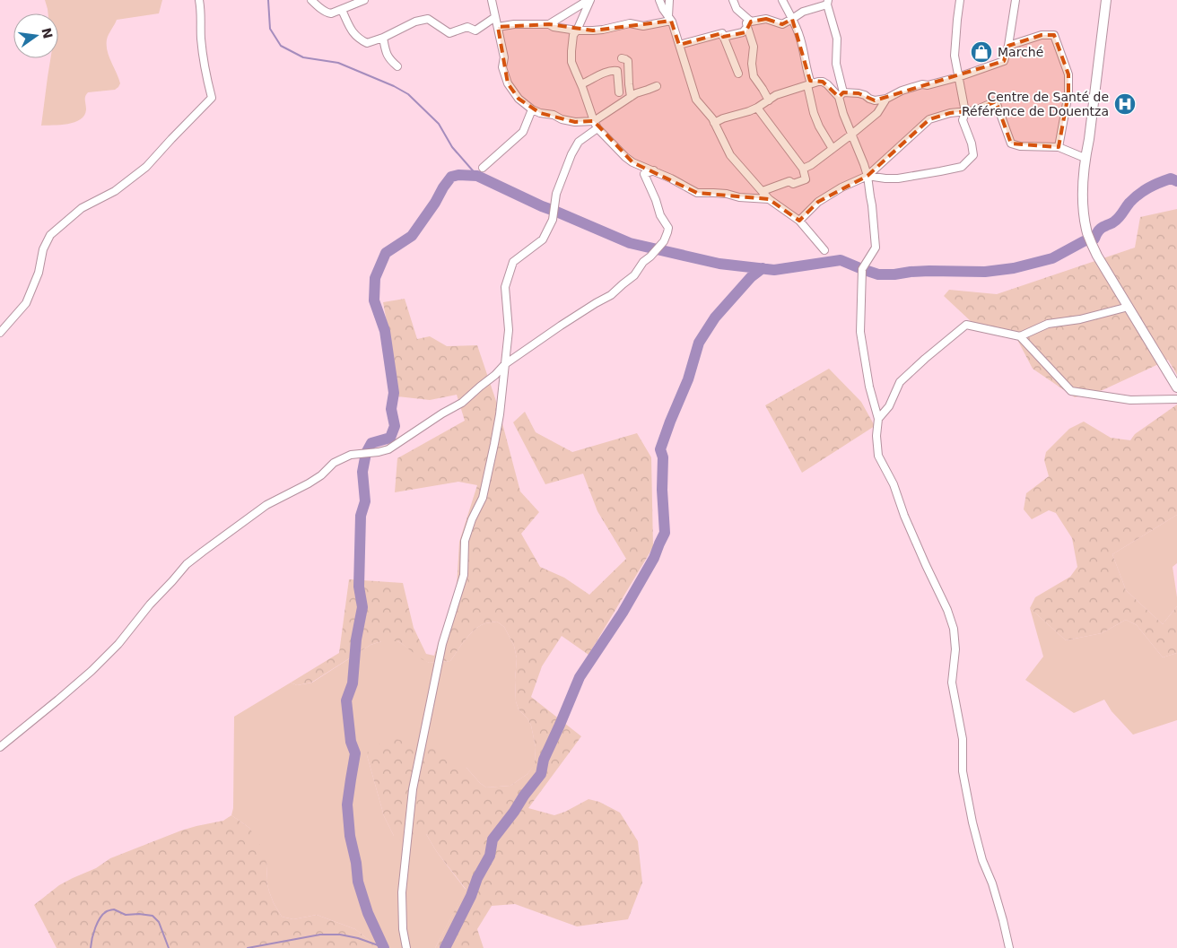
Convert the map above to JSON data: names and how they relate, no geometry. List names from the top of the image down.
{
  "places": {
    "shop": ["Marché"],
    "hospital": ["Centre de Santé de Référence de Douentza"]
  },
  "north": "right"
}
